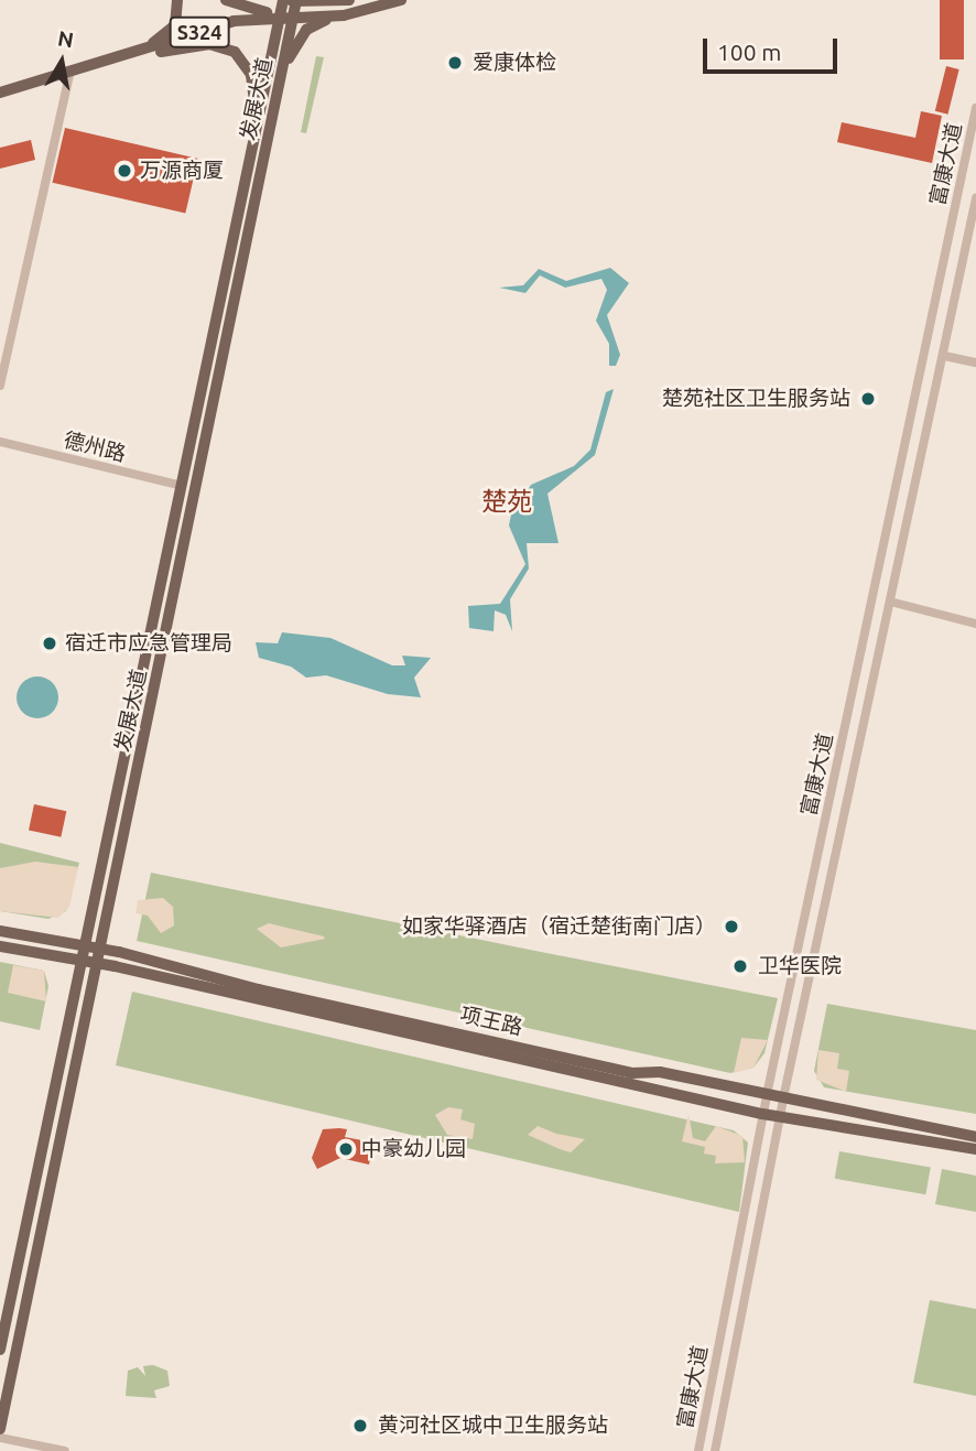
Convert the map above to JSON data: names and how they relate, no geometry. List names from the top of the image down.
{
  "streets": {
    "main road": ["S324", "发展大道", "项王路"],
    "street": ["富康大道", "德州路"]
  },
  "crossings": [
    ["S324", "发展大道"],
    ["发展大道", "德州路"],
    ["发展大道", "项王路"],
    ["富康大道", "项王路"]
  ],
  "districts": ["楚苑"],
  "places": [
    "爱康体检",
    "万源商厦",
    "楚苑社区卫生服务站",
    "宿迁市应急管理局",
    "如家华驿酒店（宿迁楚街南门店）",
    "卫华医院",
    "中豪幼儿园",
    "黄河社区城中卫生服务站"
  ],
  "scale_bar": "100 m",
  "north": "top"
}
